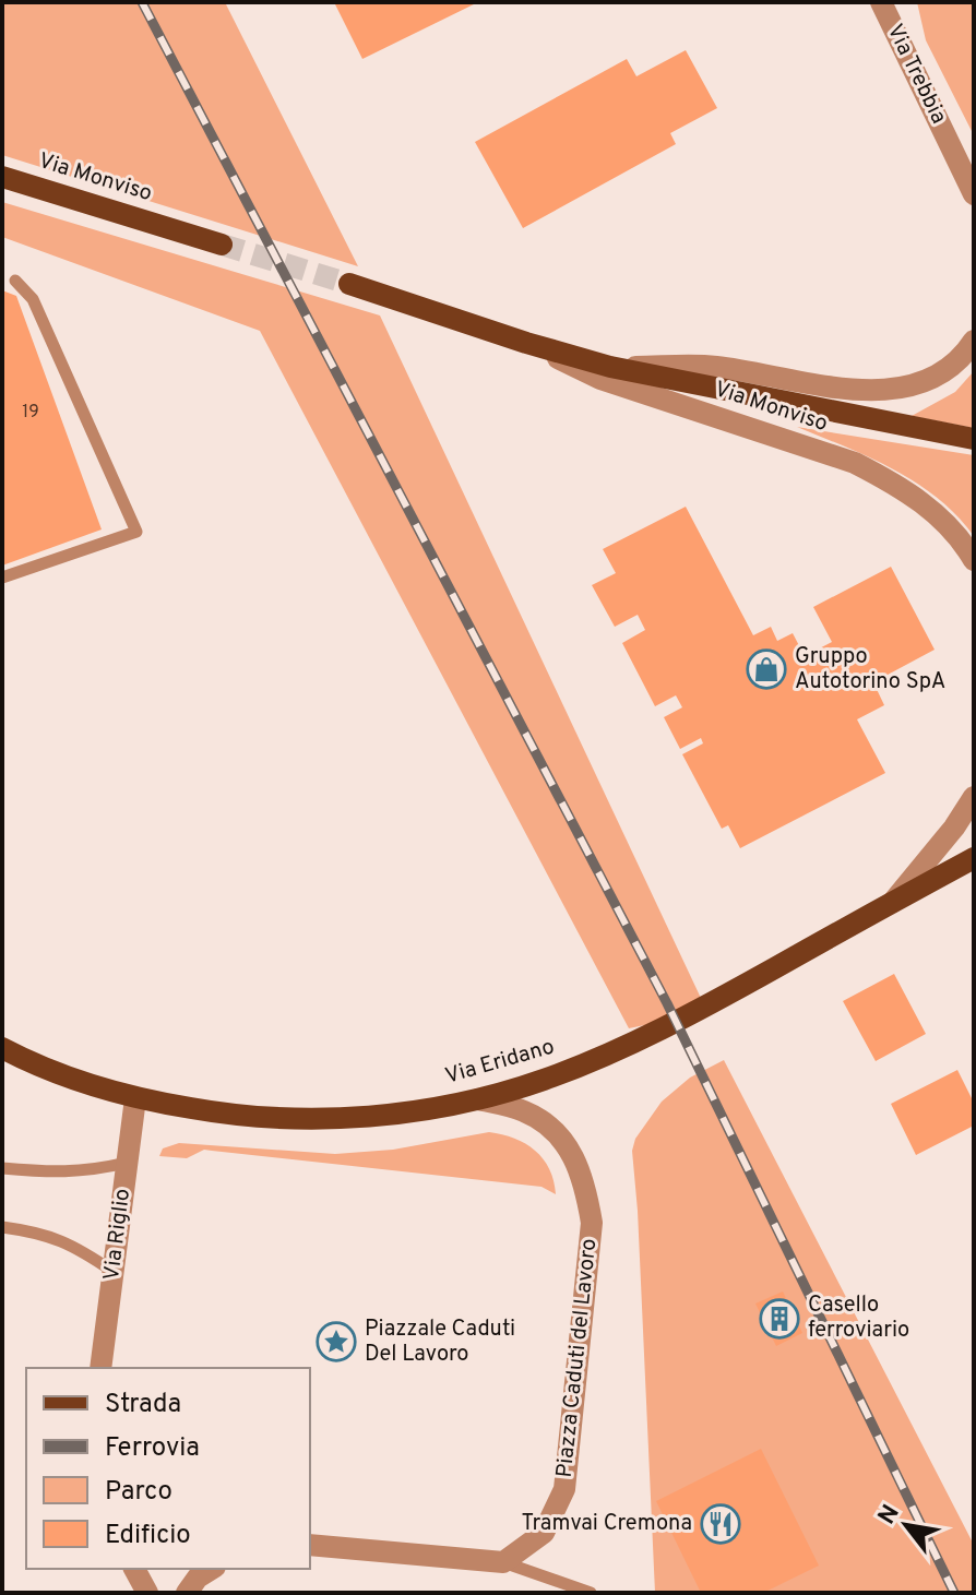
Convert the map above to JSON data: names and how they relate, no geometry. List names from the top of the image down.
{
  "streets": {
    "main road": ["Via Monviso", "Via Eridano"],
    "street": ["Via Trebbia", "Via Riglio", "Piazza Caduti del Lavoro"]
  },
  "crossings": [
    ["Via Eridano", "Via Riglio"],
    ["Via Eridano", "Piazza Caduti del Lavoro"]
  ],
  "places": {
    "shop": ["Gruppo Autotorino SpA"],
    "building": ["Casello ferroviario"],
    "place": ["Piazzale Caduti Del Lavoro"],
    "restaurant": ["Tramvai Cremona"]
  },
  "house_numbers": ["19"],
  "legend": [
    "Strada",
    "Ferrovia",
    "Parco",
    "Edificio"
  ],
  "north": "top left"
}
